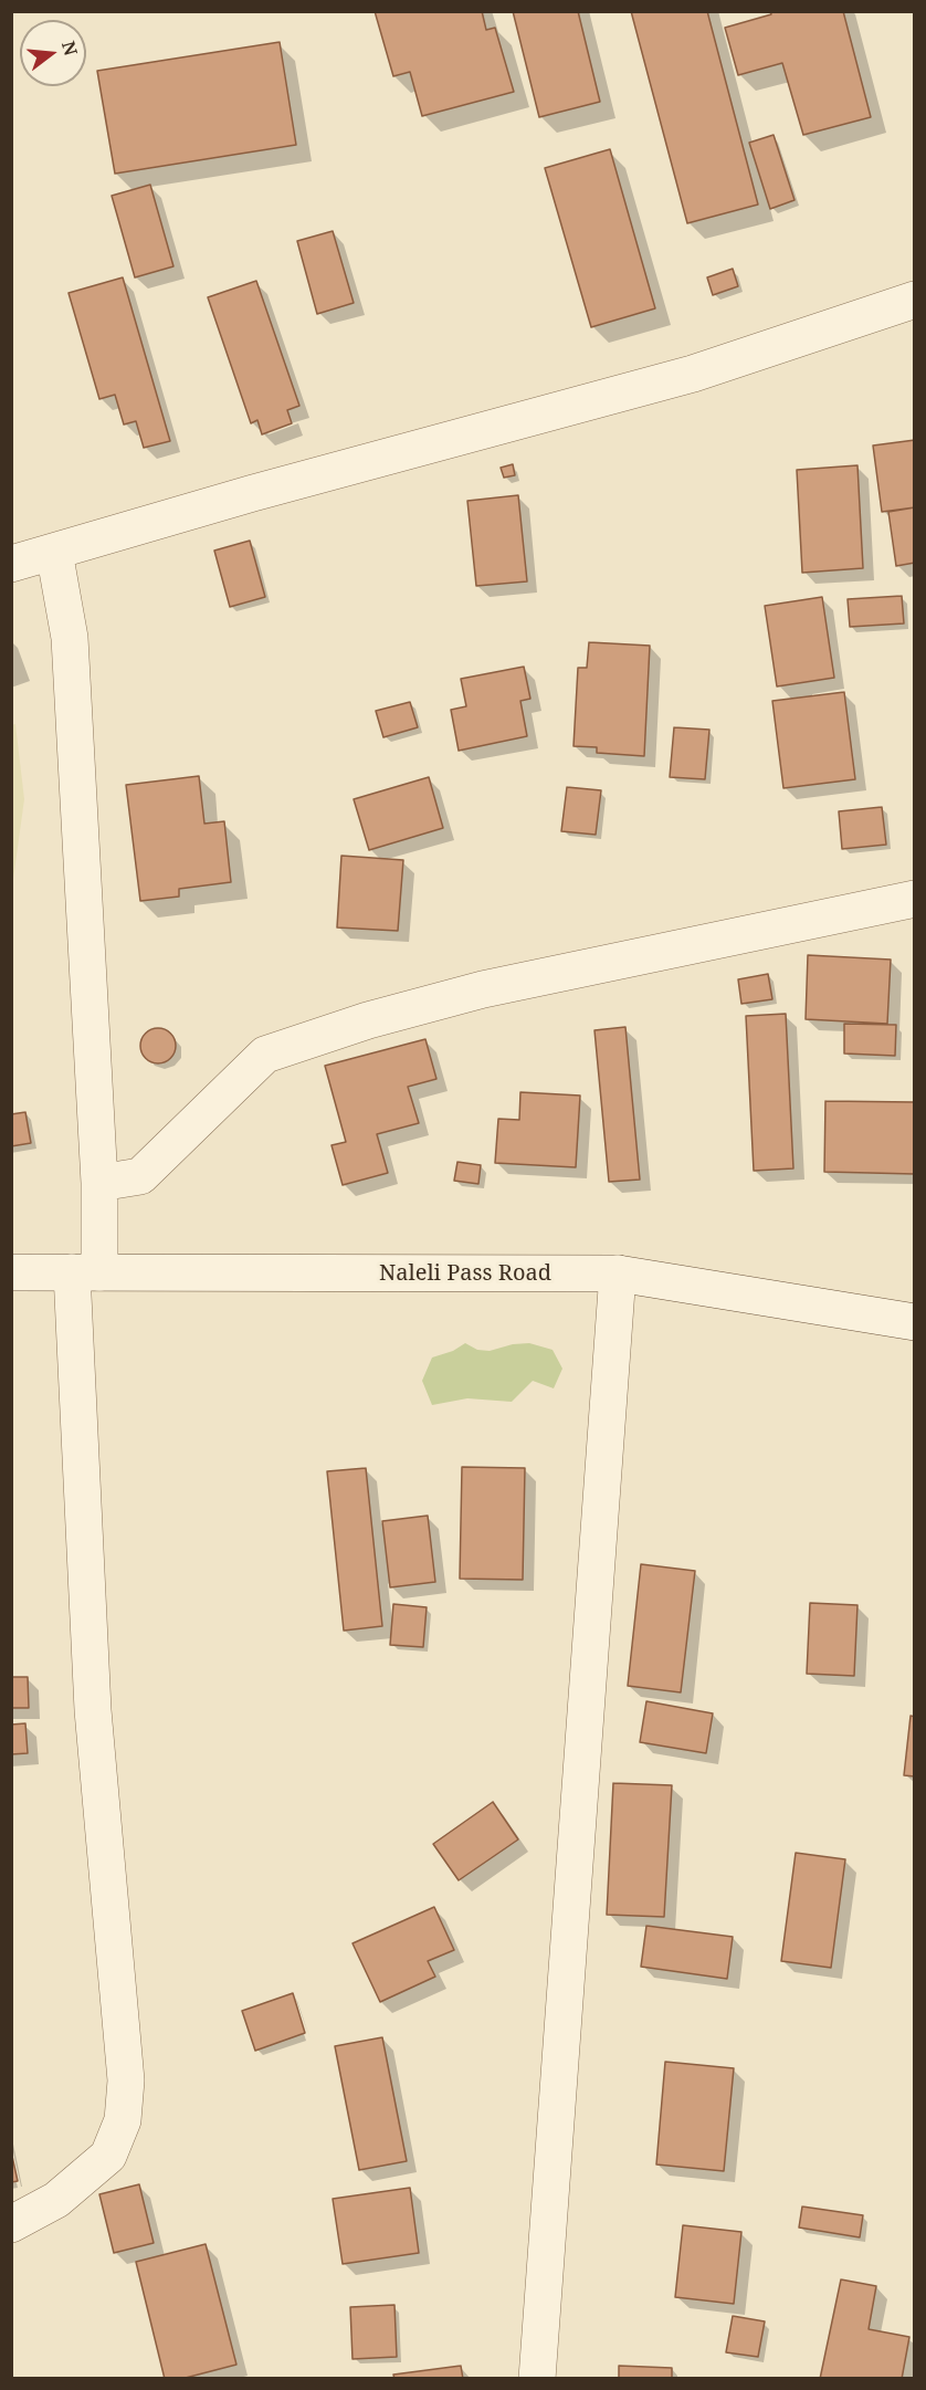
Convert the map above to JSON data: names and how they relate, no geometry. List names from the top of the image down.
{
  "streets": {
    "street": ["Naleli Pass Road"]
  },
  "north": "right"
}
